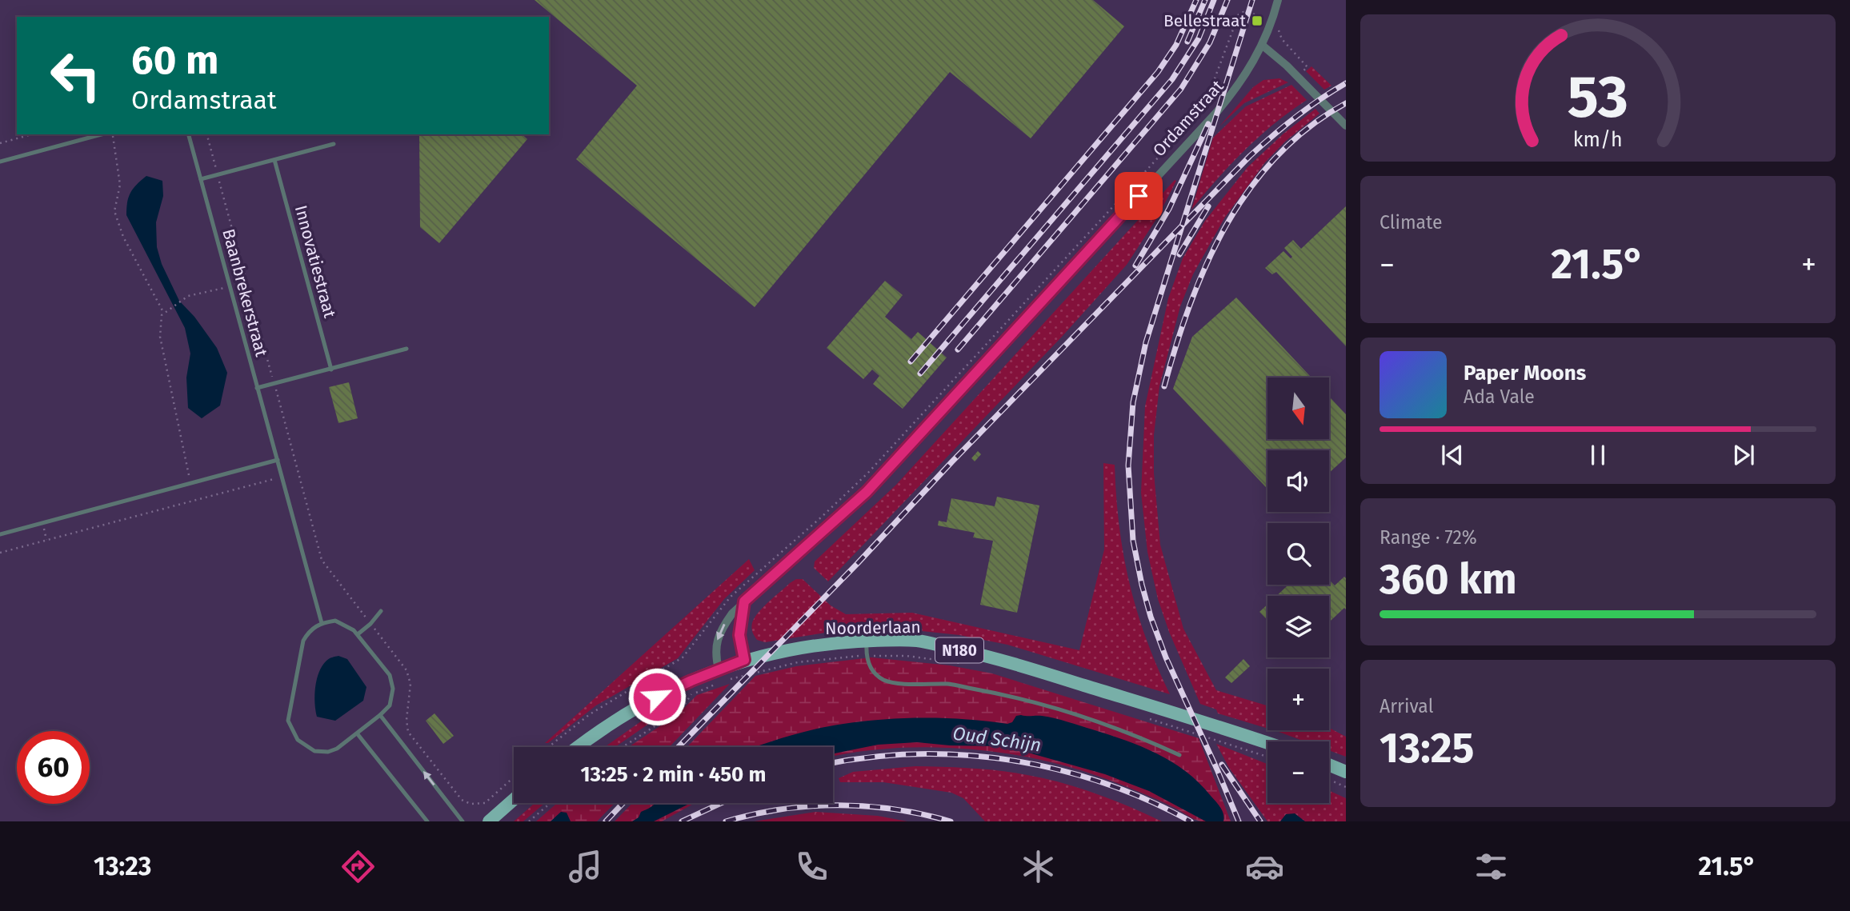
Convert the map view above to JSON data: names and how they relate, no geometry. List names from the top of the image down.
{
  "streets": {
    "main road": ["Noorderlaan", "N180"],
    "street": ["Ordamstraat"],
    "lane": ["Innovatiestraat", "Baanbrekerstraat"]
  },
  "crossings": [
    ["Ordamstraat", "Noorderlaan"]
  ],
  "water": ["Oud Schijn"],
  "places": {
    "transit": ["Bellestraat"]
  },
  "north": "bottom",
  "page": {
    "turn": ["60 m", "Ordamstraat"],
    "tile": [
      "Climate",
      ["Range · 72%", "360 km"],
      ["Arrival", "13:25"]
    ],
    "heat": ["−", "21.5°", "+"],
    "song": ["Paper Moons", "Ada Vale"],
    "map_buttons": ["+", "−"],
    "limit": "60",
    "trip": "13:25 · 2 min · 450 m",
    "tabs": ["13:23", "21.5°"],
    "gauge": ["53", "km/h"]
  }
}
